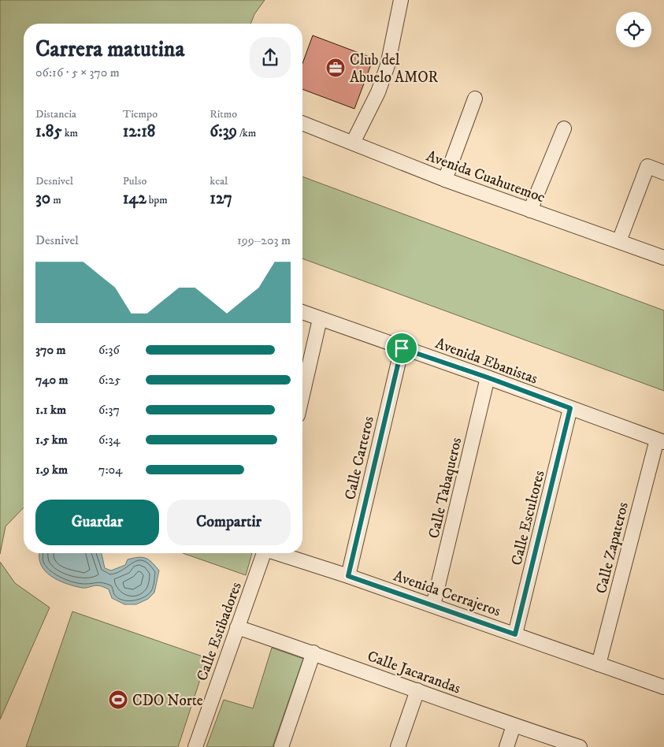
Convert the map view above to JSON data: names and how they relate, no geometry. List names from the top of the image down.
{
  "streets": {
    "street": [
      "Avenida Cuahutemoc",
      "Avenida Ebanistas",
      "Calle Carteros",
      "Calle Tabaqueros",
      "Calle Escultores",
      "Calle Zapateros",
      "Avenida Cerrajeros",
      "Calle Estibadores",
      "Calle Jacarandas"
    ]
  },
  "crossings": [
    ["Avenida Ebanistas", "Calle Carteros"],
    ["Avenida Ebanistas", "Calle Tabaqueros"],
    ["Avenida Ebanistas", "Calle Escultores"],
    ["Avenida Ebanistas", "Calle Zapateros"],
    ["Calle Carteros", "Avenida Cerrajeros"],
    ["Calle Tabaqueros", "Avenida Cerrajeros"],
    ["Calle Escultores", "Avenida Cerrajeros"],
    ["Calle Zapateros", "Avenida Cerrajeros"],
    ["Calle Estibadores", "Calle Jacarandas"]
  ],
  "places": {
    "office": ["Club del Abuelo AMOR"],
    "sports": ["CDO Norte"]
  },
  "page": {
    "heading": ["Carrera matutina", "06:16 · 5 × 370 m"],
    "stats": [
      ["Distancia", "1.85 km"],
      ["Tiempo", "12:18"],
      ["Ritmo", "6:39 /km"],
      ["Desnivel", "30 m"],
      ["Pulso", "142 bpm"],
      ["kcal", "127"]
    ],
    "chart": ["Desnivel", "199–203 m"],
    "list": [
      {
        "name": "370 m",
        "note": "6:36"
      },
      {
        "name": "740 m",
        "note": "6:25"
      },
      {
        "name": "1.1 km",
        "note": "6:37"
      },
      {
        "name": "1.5 km",
        "note": "6:34"
      },
      {
        "name": "1.9 km",
        "note": "7:04"
      }
    ],
    "buttons": ["Guardar", "Compartir"]
  }
}
